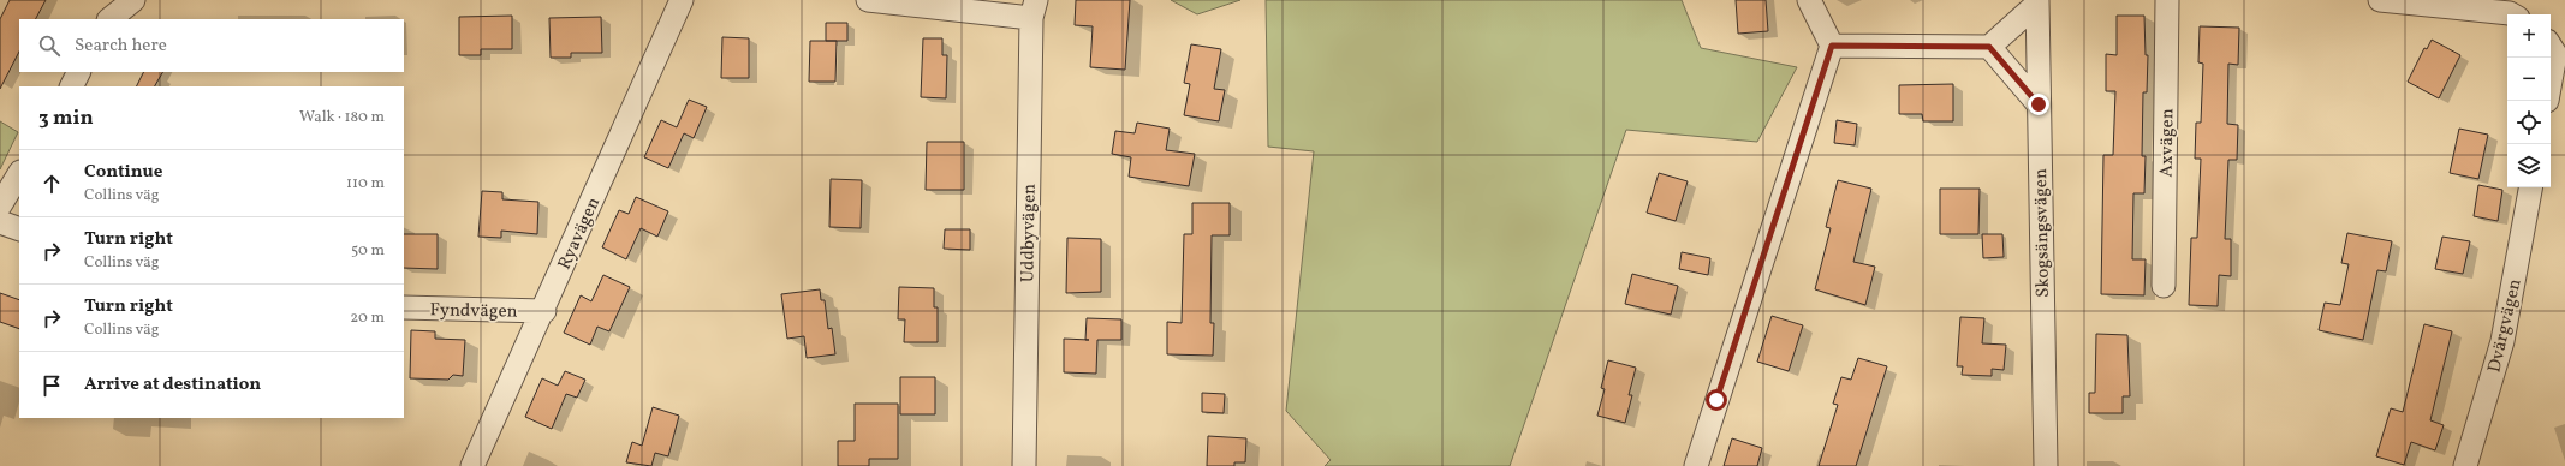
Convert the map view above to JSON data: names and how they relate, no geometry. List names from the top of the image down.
{
  "streets": {
    "street": [
      "Axvägen",
      "Ryavägen",
      "Uddbyvägen",
      "Skogsängsvägen",
      "Fyndvägen",
      "Dvärgvägen"
    ]
  },
  "crossings": [
    ["Ryavägen", "Fyndvägen"]
  ],
  "page": {
    "map_buttons": ["+", "−"],
    "search": "Search here",
    "heading": ["3 min", "Walk · 180 m"],
    "list": [
      ["Continue", "Collins väg", "110 m"],
      ["Turn right", "Collins väg", "50 m"],
      ["Turn right", "Collins väg", "20 m"],
      "Arrive at destination"
    ]
  }
}
